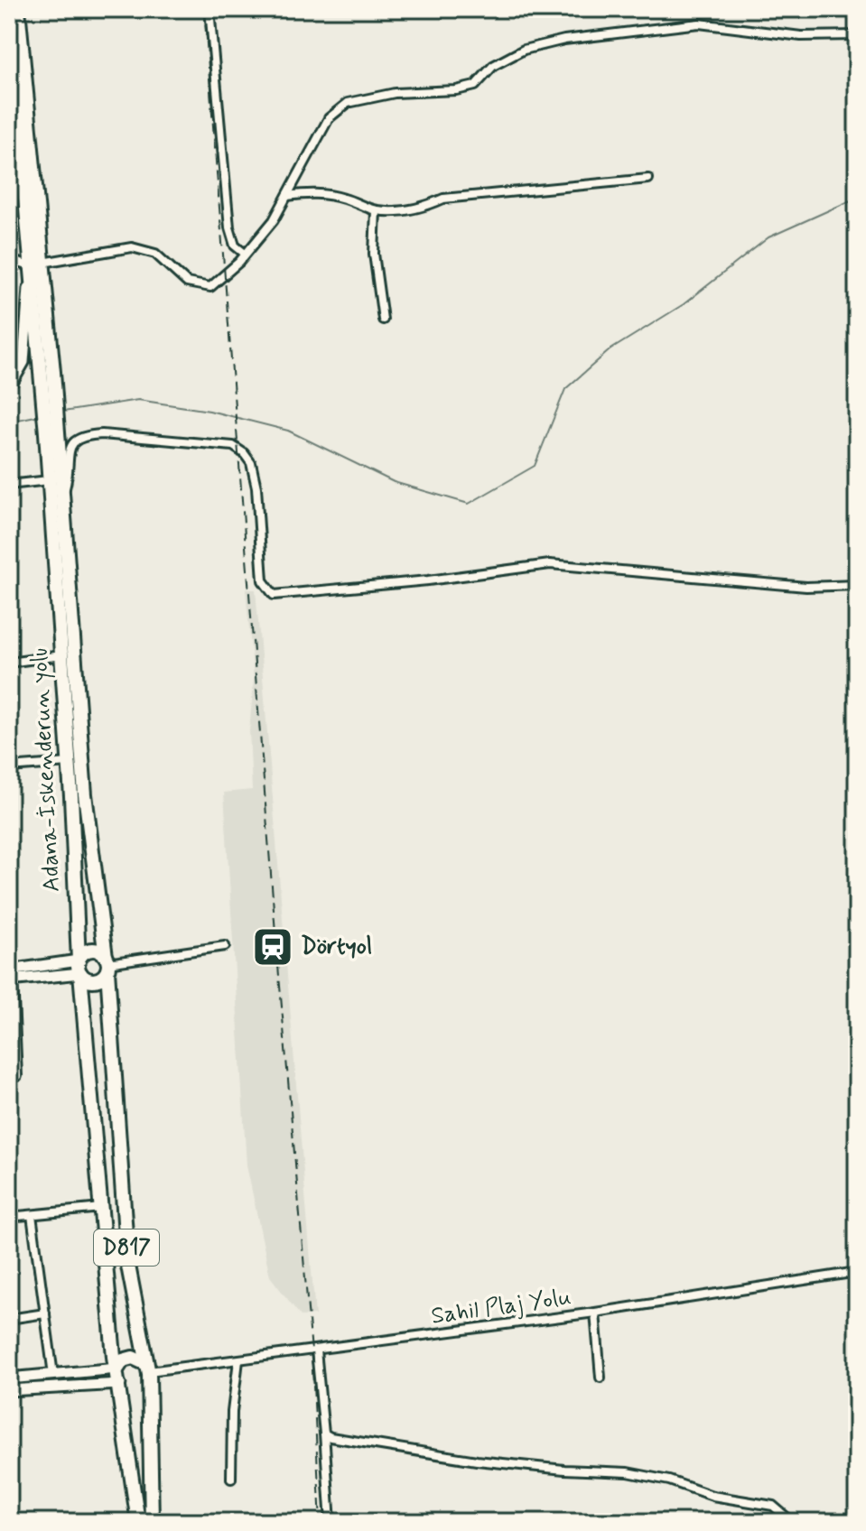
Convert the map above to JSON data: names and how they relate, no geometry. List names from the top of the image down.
{
  "streets": {
    "highway": ["Adana-İskenderun yolu", "D817"],
    "street": ["Sahil Plaj Yolu"]
  },
  "crossings": [
    ["Adana-İskenderun yolu", "D817"],
    ["Adana-İskenderun yolu", "Sahil Plaj Yolu"],
    ["D817", "Sahil Plaj Yolu"]
  ],
  "places": {
    "station": ["Dörtyol"]
  }
}
